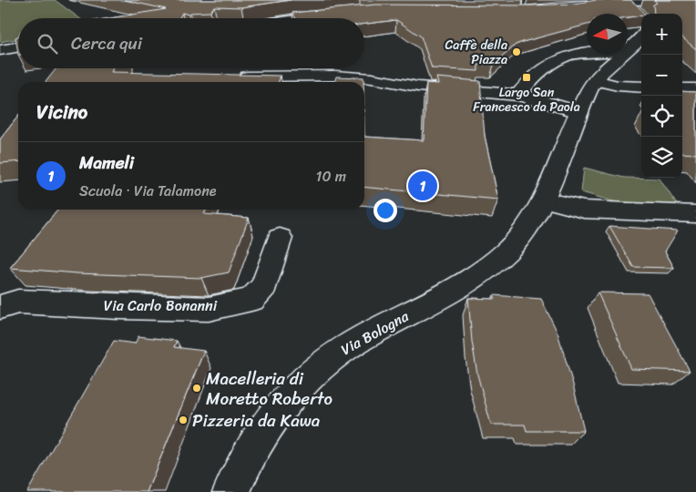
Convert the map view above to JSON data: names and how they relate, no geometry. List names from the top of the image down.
{
  "streets": {
    "street": ["Via Carlo Bonanni", "Via Bologna"]
  },
  "places": {
    "other": ["Caffè della Piazza", "Macelleria di Moretto Roberto", "Pizzeria da Kawa"],
    "transit": ["Largo San Francesco da Paola"]
  },
  "north": "left",
  "page": {
    "map_buttons": ["+", "−"],
    "search": "Cerca qui",
    "heading": "Vicino",
    "list": [
      {
        "mark": "1",
        "name": "Mameli",
        "note": "Scuola · Via Talamone",
        "value": "10 m"
      }
    ],
    "pins": "1"
  }
}
